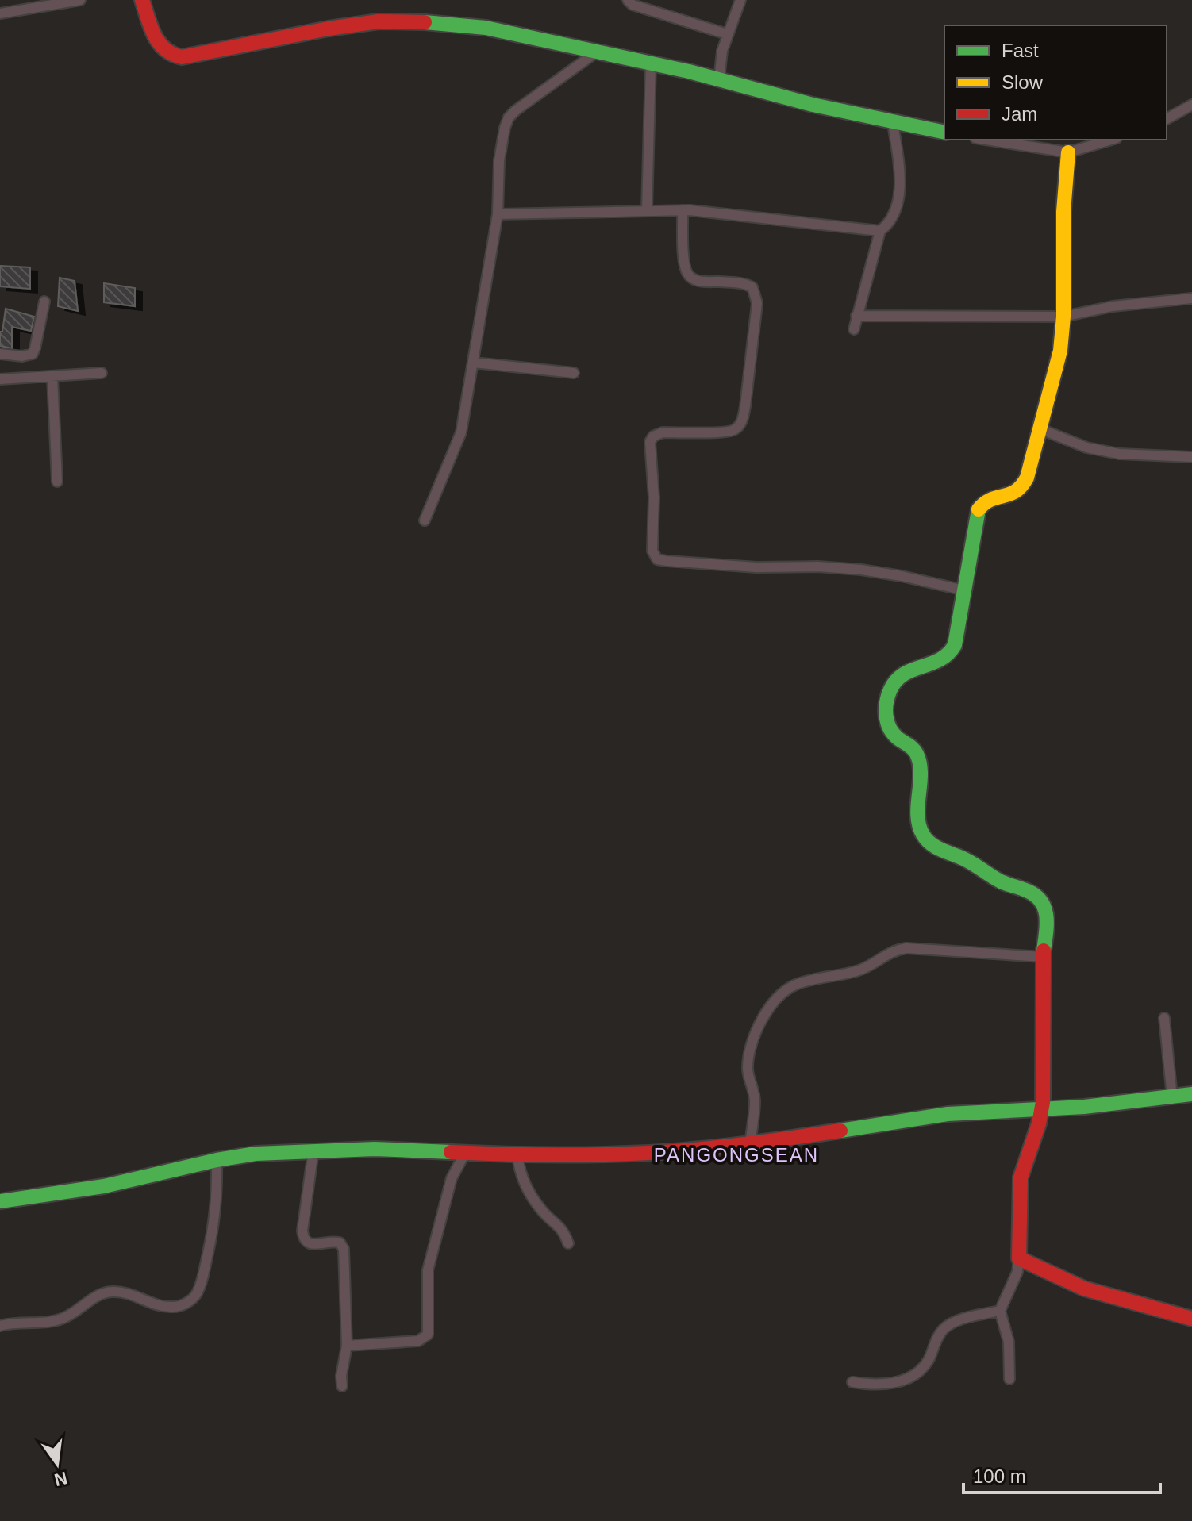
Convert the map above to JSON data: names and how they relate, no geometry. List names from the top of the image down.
{
  "districts": ["PANGONGSEAN"],
  "legend": ["Fast", "Slow", "Jam"],
  "scale_bar": "100 m",
  "north": "bottom"
}
